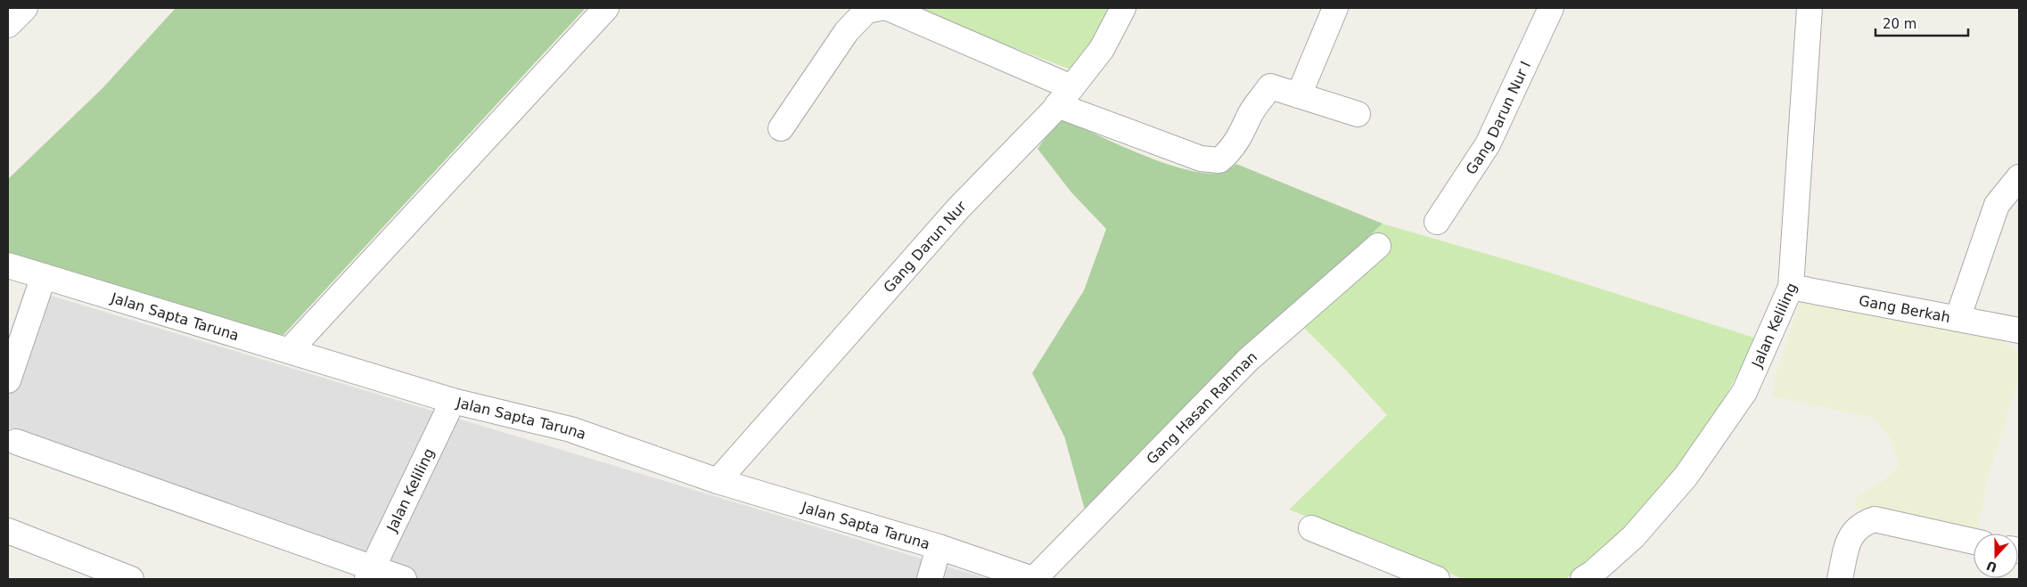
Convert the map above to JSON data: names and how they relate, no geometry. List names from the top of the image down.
{
  "streets": {
    "street": [
      "Gang Darun Nur I",
      "Gang Darun Nur",
      "Gang Berkah",
      "Jalan Sapta Taruna",
      "Jalan Keliling",
      "Gang Hasan Rahman"
    ]
  },
  "crossings": [
    ["Gang Darun Nur", "Jalan Sapta Taruna"],
    ["Gang Berkah", "Jalan Keliling"],
    ["Jalan Sapta Taruna", "Jalan Keliling"],
    ["Jalan Sapta Taruna", "Gang Hasan Rahman"]
  ],
  "scale_bar": "20 m",
  "north": "bottom"
}
